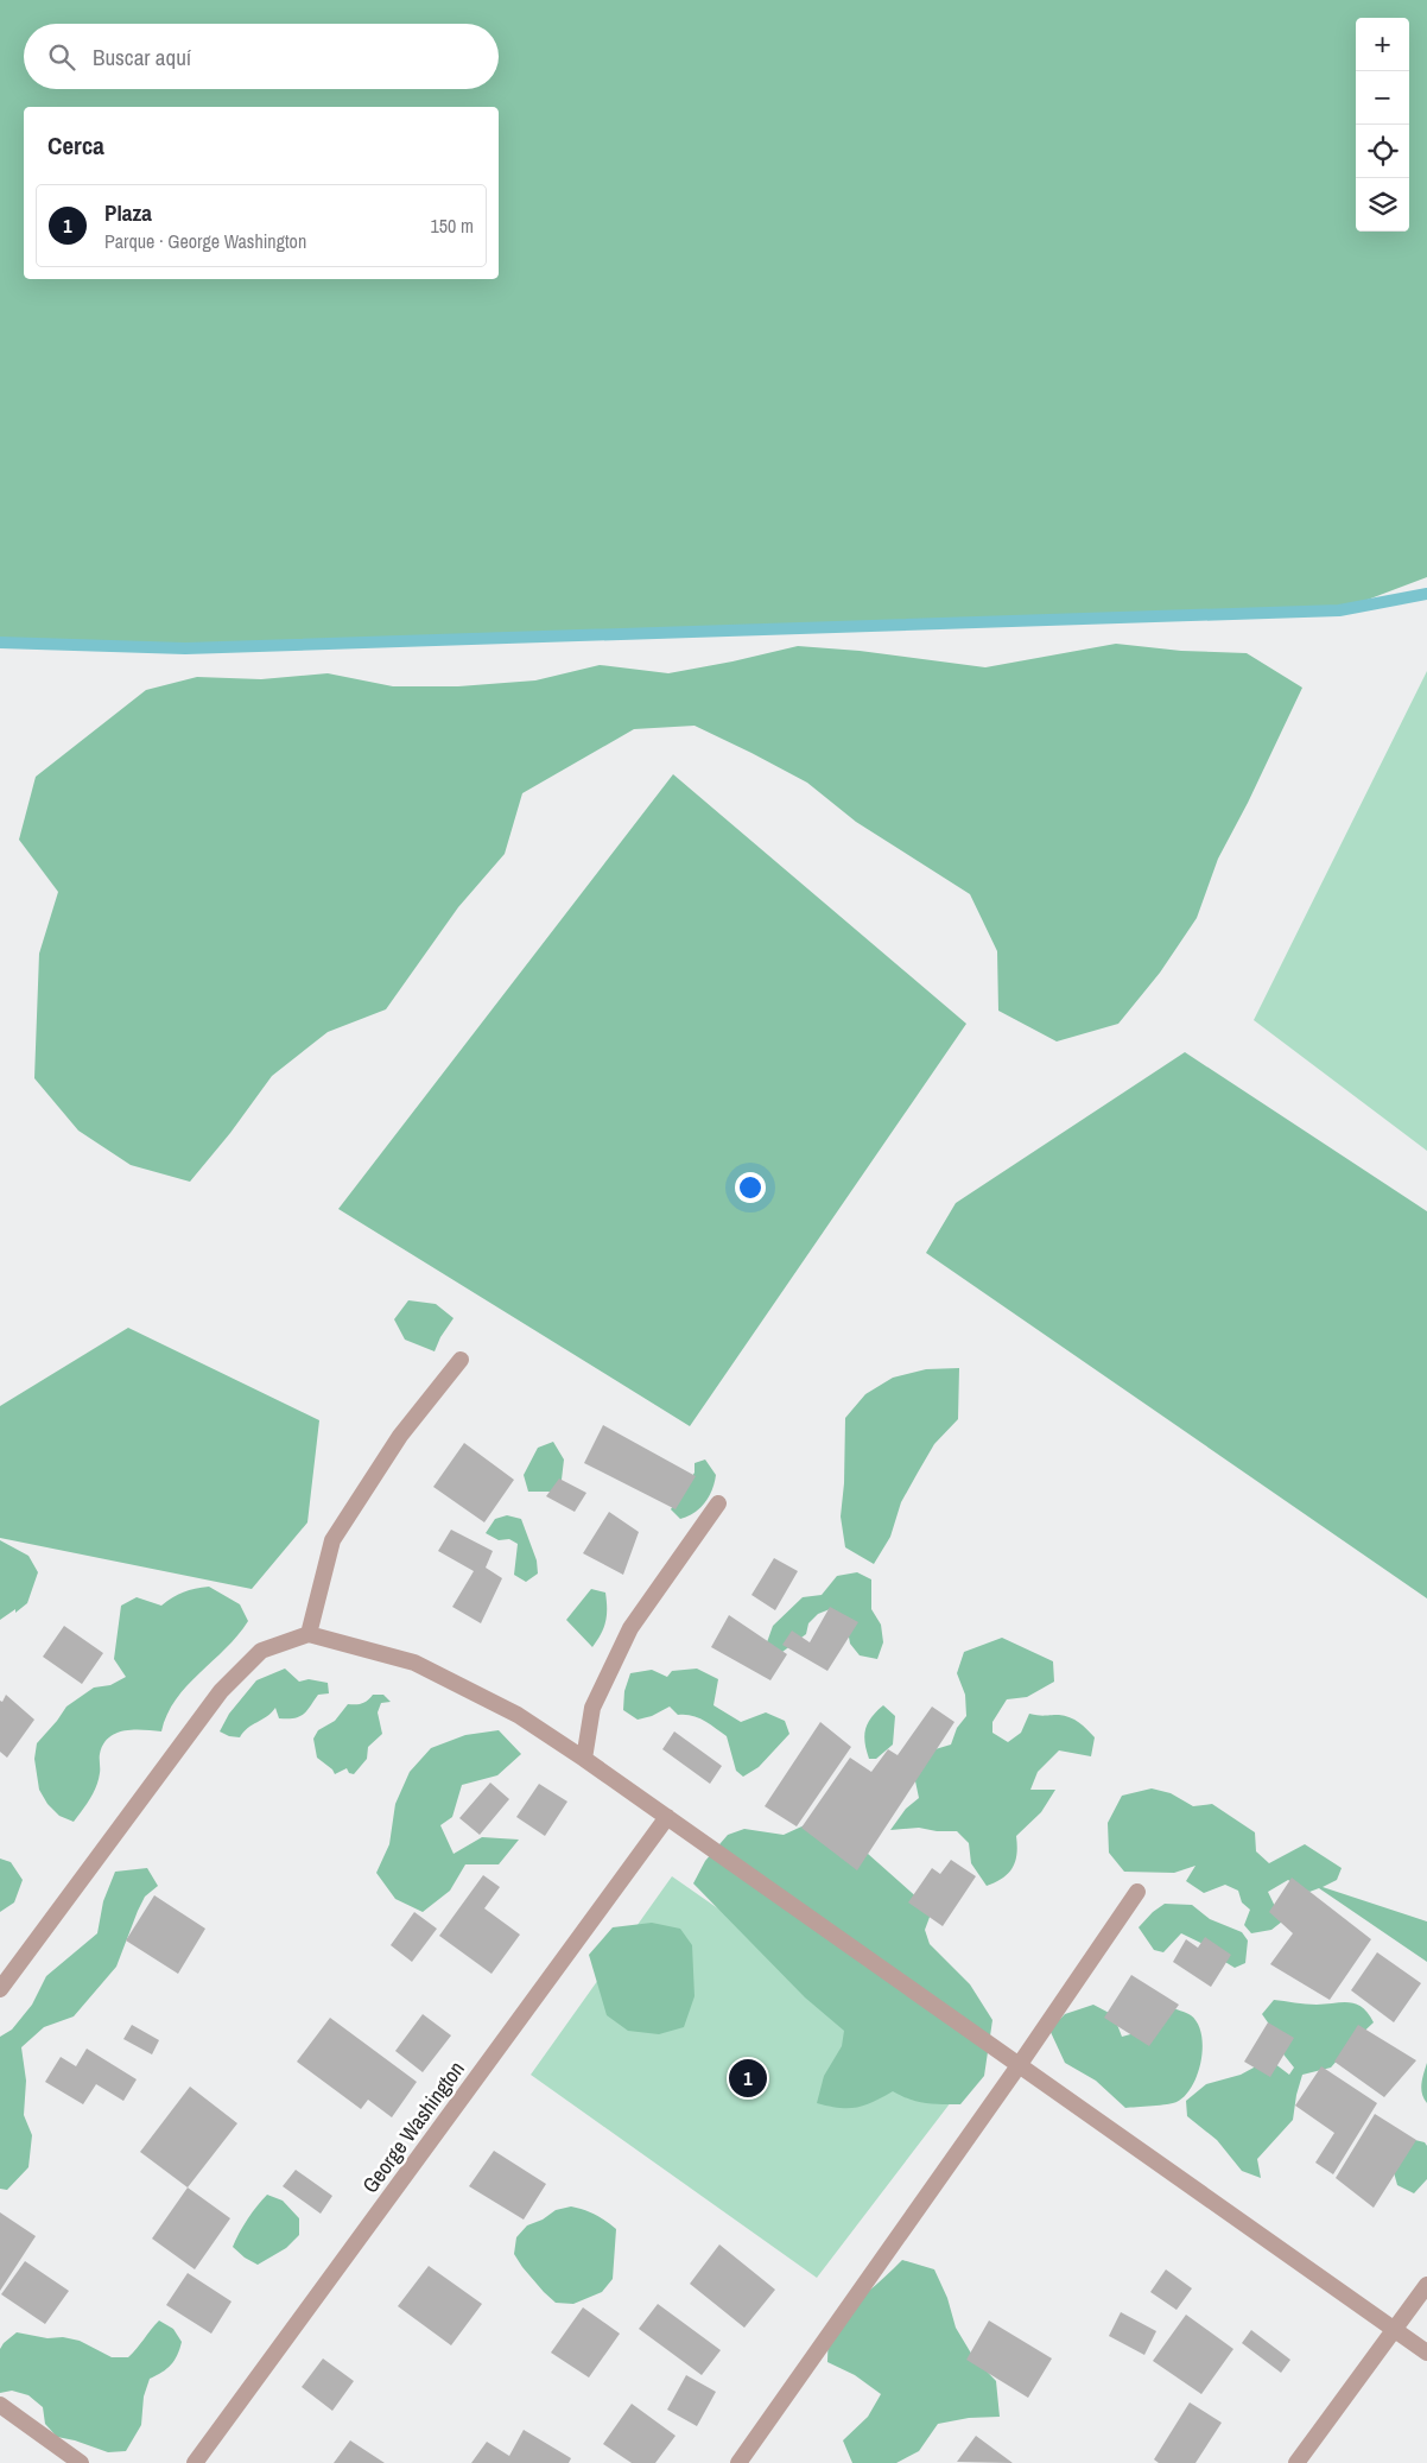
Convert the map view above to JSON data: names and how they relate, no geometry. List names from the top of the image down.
{
  "streets": {
    "street": ["George Washington"]
  },
  "page": {
    "map_buttons": ["+", "−"],
    "search": "Buscar aquí",
    "heading": "Cerca",
    "list": [
      {
        "mark": "1",
        "name": "Plaza",
        "note": "Parque · George Washington",
        "value": "150 m"
      }
    ],
    "pins": "1"
  }
}
